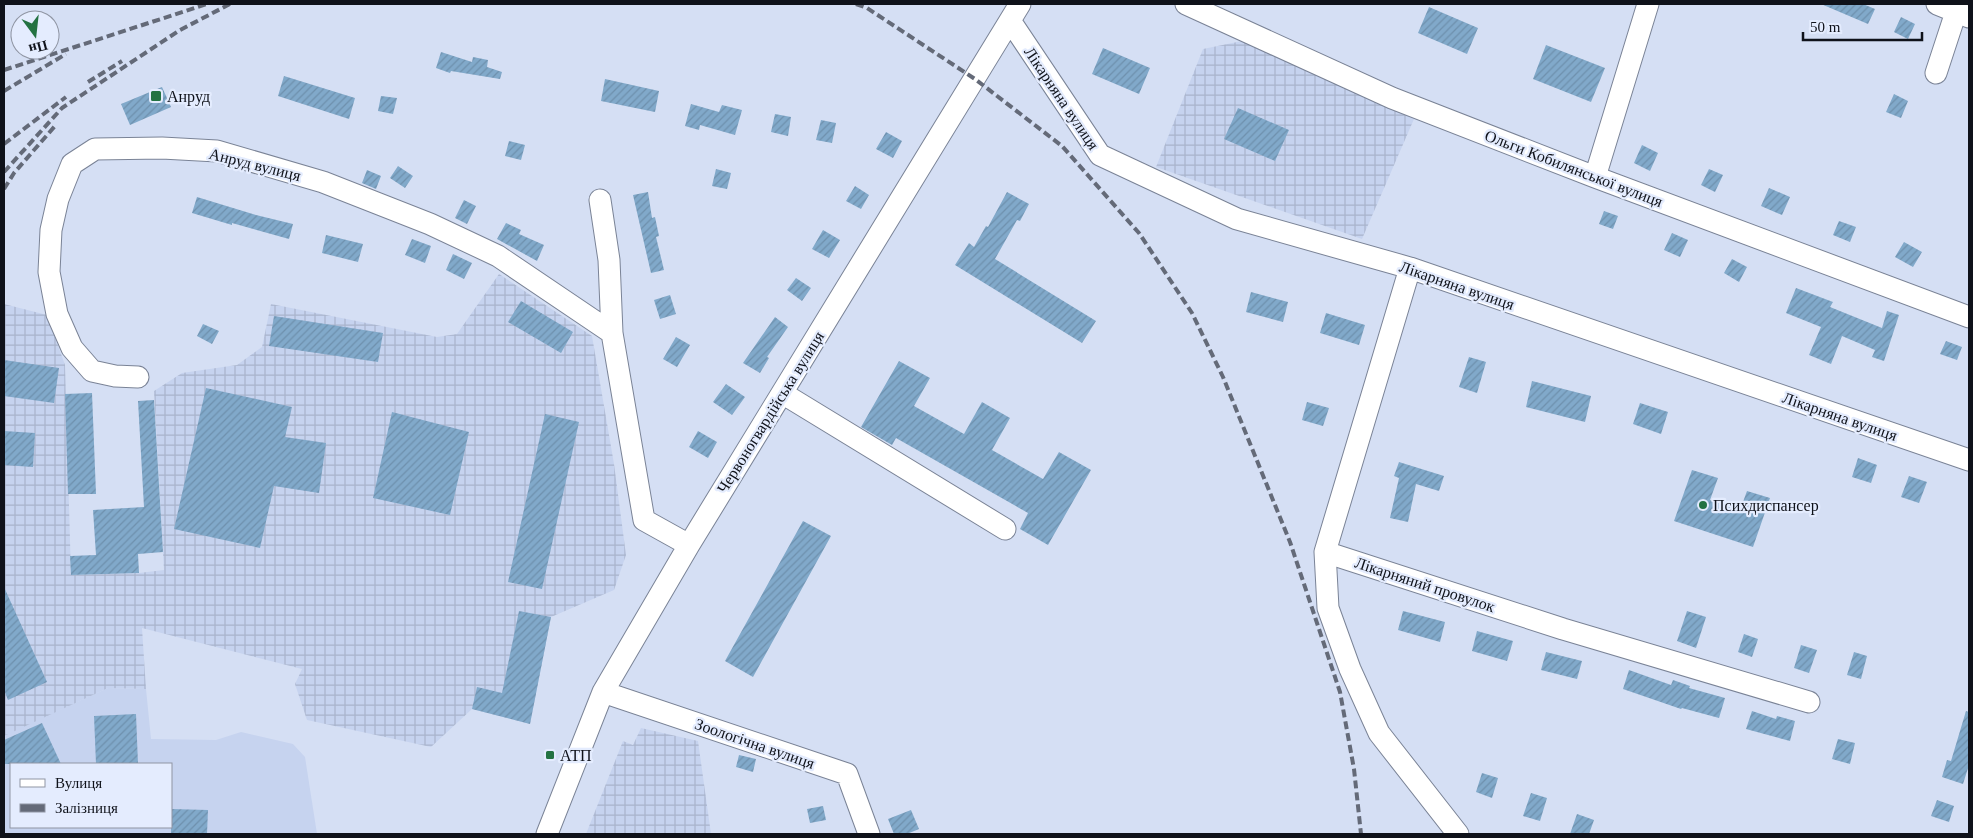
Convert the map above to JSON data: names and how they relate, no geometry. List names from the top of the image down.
{
  "streets": {
    "street": [
      "Лікарняна вулиця",
      "Анруд вулиця",
      "Ольги Кобилянської вулиця",
      "Червоногвардійська вулиця",
      "Лікарняний провулок",
      "Зоологічна вулиця"
    ]
  },
  "crossings": [
    ["Лікарняна вулиця", "Червоногвардійська вулиця"],
    ["Червоногвардійська вулиця", "Зоологічна вулиця"]
  ],
  "places": {
    "transit": ["Анруд", "АТП"],
    "other": ["Психдиспансер"]
  },
  "legend": ["Вулиця", "Залізниця"],
  "scale_bar": "50 m",
  "north": "bottom"
}
